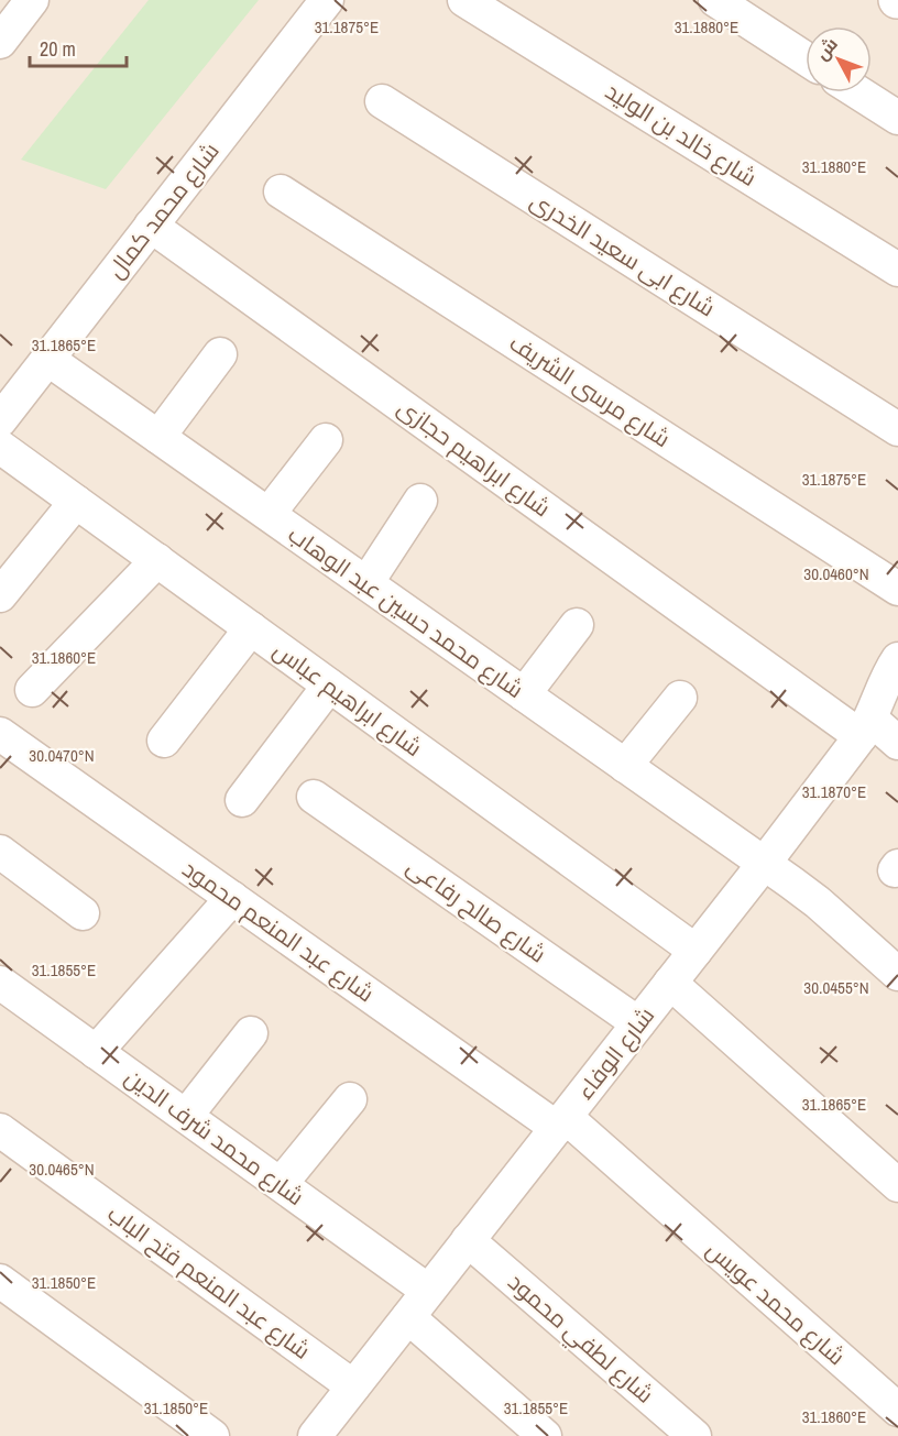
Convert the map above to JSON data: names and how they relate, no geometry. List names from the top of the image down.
{
  "streets": {
    "street": [
      "شارع خالد بن الوليد",
      "شارع محمد كمال",
      "شارع ابى سعيد الخدرى",
      "شارع مرسى الشريف",
      "شارع ابراهيم حجازى",
      "شارع محمد حسين عبد الوهاب",
      "شارع ابراهيم عباس",
      "شارع صالح رفاعى",
      "شارع عبد المنعم محمود",
      "شارع الوفاء",
      "شارع محمد شرف الدين",
      "شارع عبد المنعم فتح الباب",
      "شارع محمد عويس",
      "شارع لطفي محمود"
    ]
  },
  "crossings": [
    ["شارع محمد كمال", "شارع ابراهيم حجازى"],
    ["شارع محمد كمال", "شارع محمد حسين عبد الوهاب"],
    ["شارع ابراهيم حجازى", "شارع الوفاء"],
    ["شارع محمد حسين عبد الوهاب", "شارع الوفاء"],
    ["شارع ابراهيم عباس", "شارع الوفاء"],
    ["شارع صالح رفاعى", "شارع الوفاء"],
    ["شارع عبد المنعم محمود", "شارع الوفاء"],
    ["شارع عبد المنعم محمود", "شارع محمد عويس"],
    ["شارع الوفاء", "شارع محمد شرف الدين"],
    ["شارع الوفاء", "شارع عبد المنعم فتح الباب"],
    ["شارع الوفاء", "شارع محمد عويس"],
    ["شارع الوفاء", "شارع لطفي محمود"]
  ],
  "scale_bar": "20 m",
  "north": "top left",
  "coordinates": [
    "31.1880°E",
    "31.1875°E",
    "31.1865°E",
    "30.0460°N",
    "31.1860°E",
    "30.0470°N",
    "31.1870°E",
    "31.1855°E",
    "30.0455°N",
    "30.0465°N",
    "31.1850°E"
  ]
}
